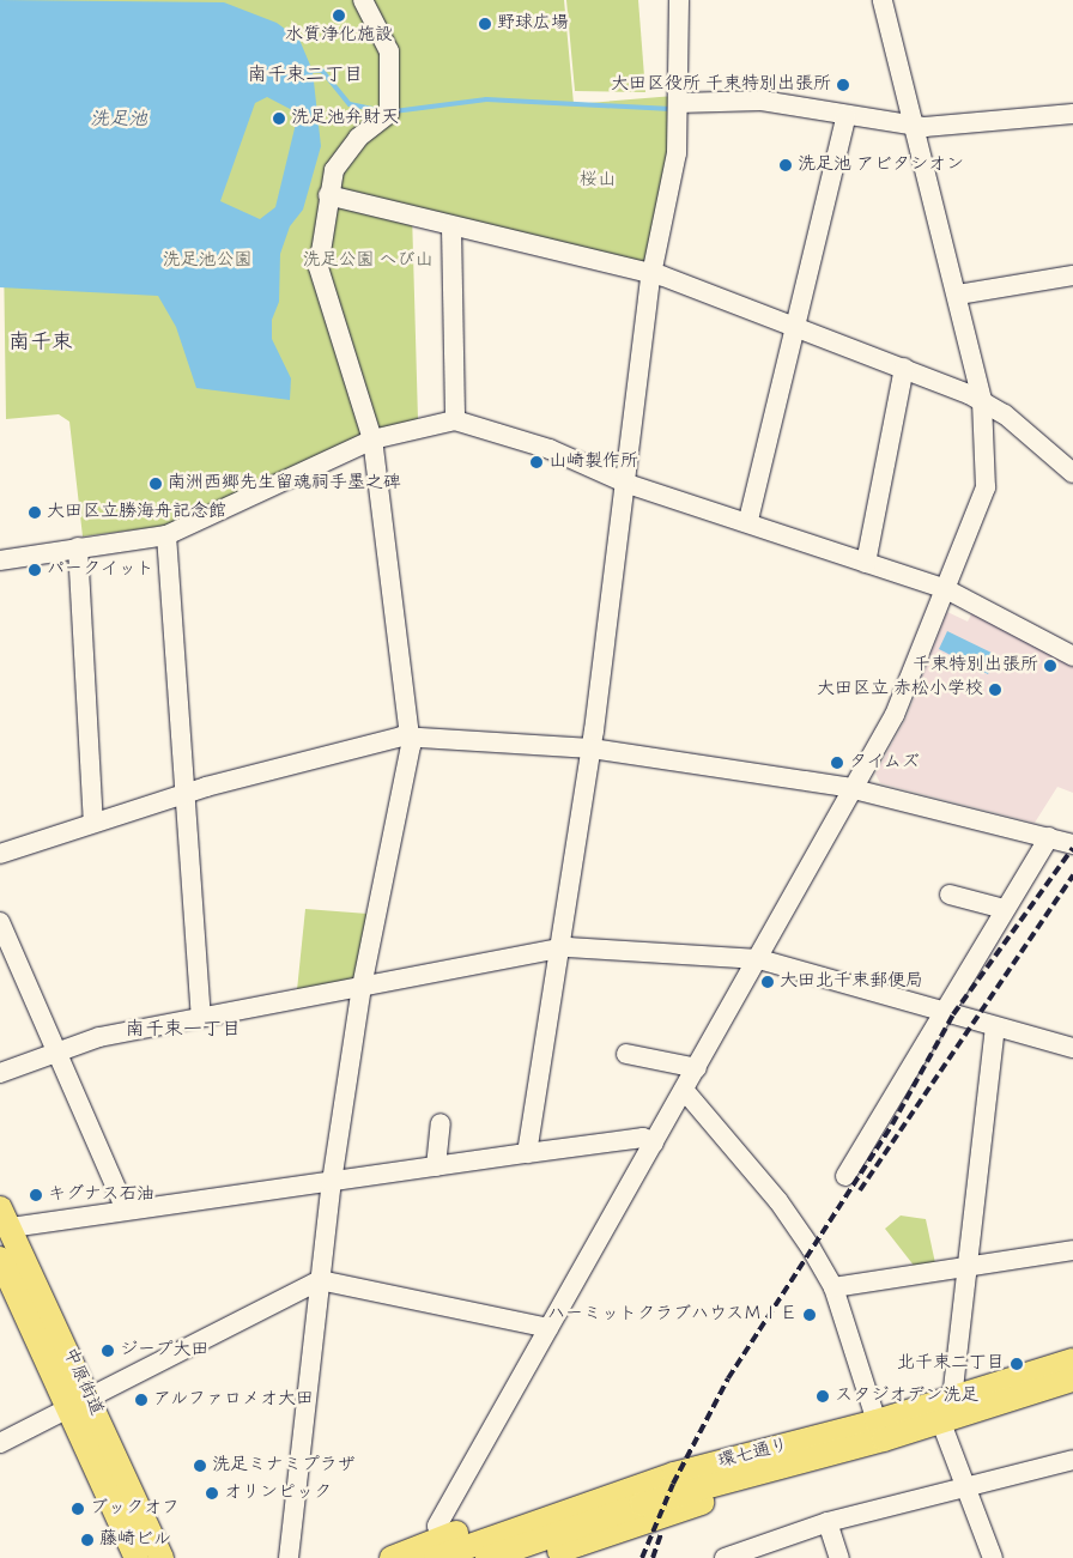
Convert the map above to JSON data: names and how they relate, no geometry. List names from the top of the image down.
{
  "streets": {
    "main road": ["中原街道", "環七通り"]
  },
  "districts": ["南千束二丁目", "南千束", "南千束一丁目"],
  "water": ["洗足池"],
  "parks": ["桜山", "洗足池公園", "洗足公園 へび山"],
  "places": [
    "水質浄化施設",
    "野球広場",
    "大田区役所 千束特別出張所",
    "洗足池弁財天",
    "洗足池 アビタシオン",
    "山崎製作所",
    "南洲西郷先生留魂祠手墨之碑",
    "大田区立勝海舟記念館",
    "パークイット",
    "千束特別出張所",
    "大田区立 赤松小学校",
    "タイムズ",
    "大田北千束郵便局",
    "キグナス石油",
    "ハーミットクラブハウスＭＩＥ",
    "ジープ大田",
    "北千束二丁目",
    "スタジオデン洗足",
    "アルファロメオ大田",
    "洗足ミナミプラザ",
    "オリンピック",
    "ブックオフ",
    "藤崎ビル"
  ]
}
